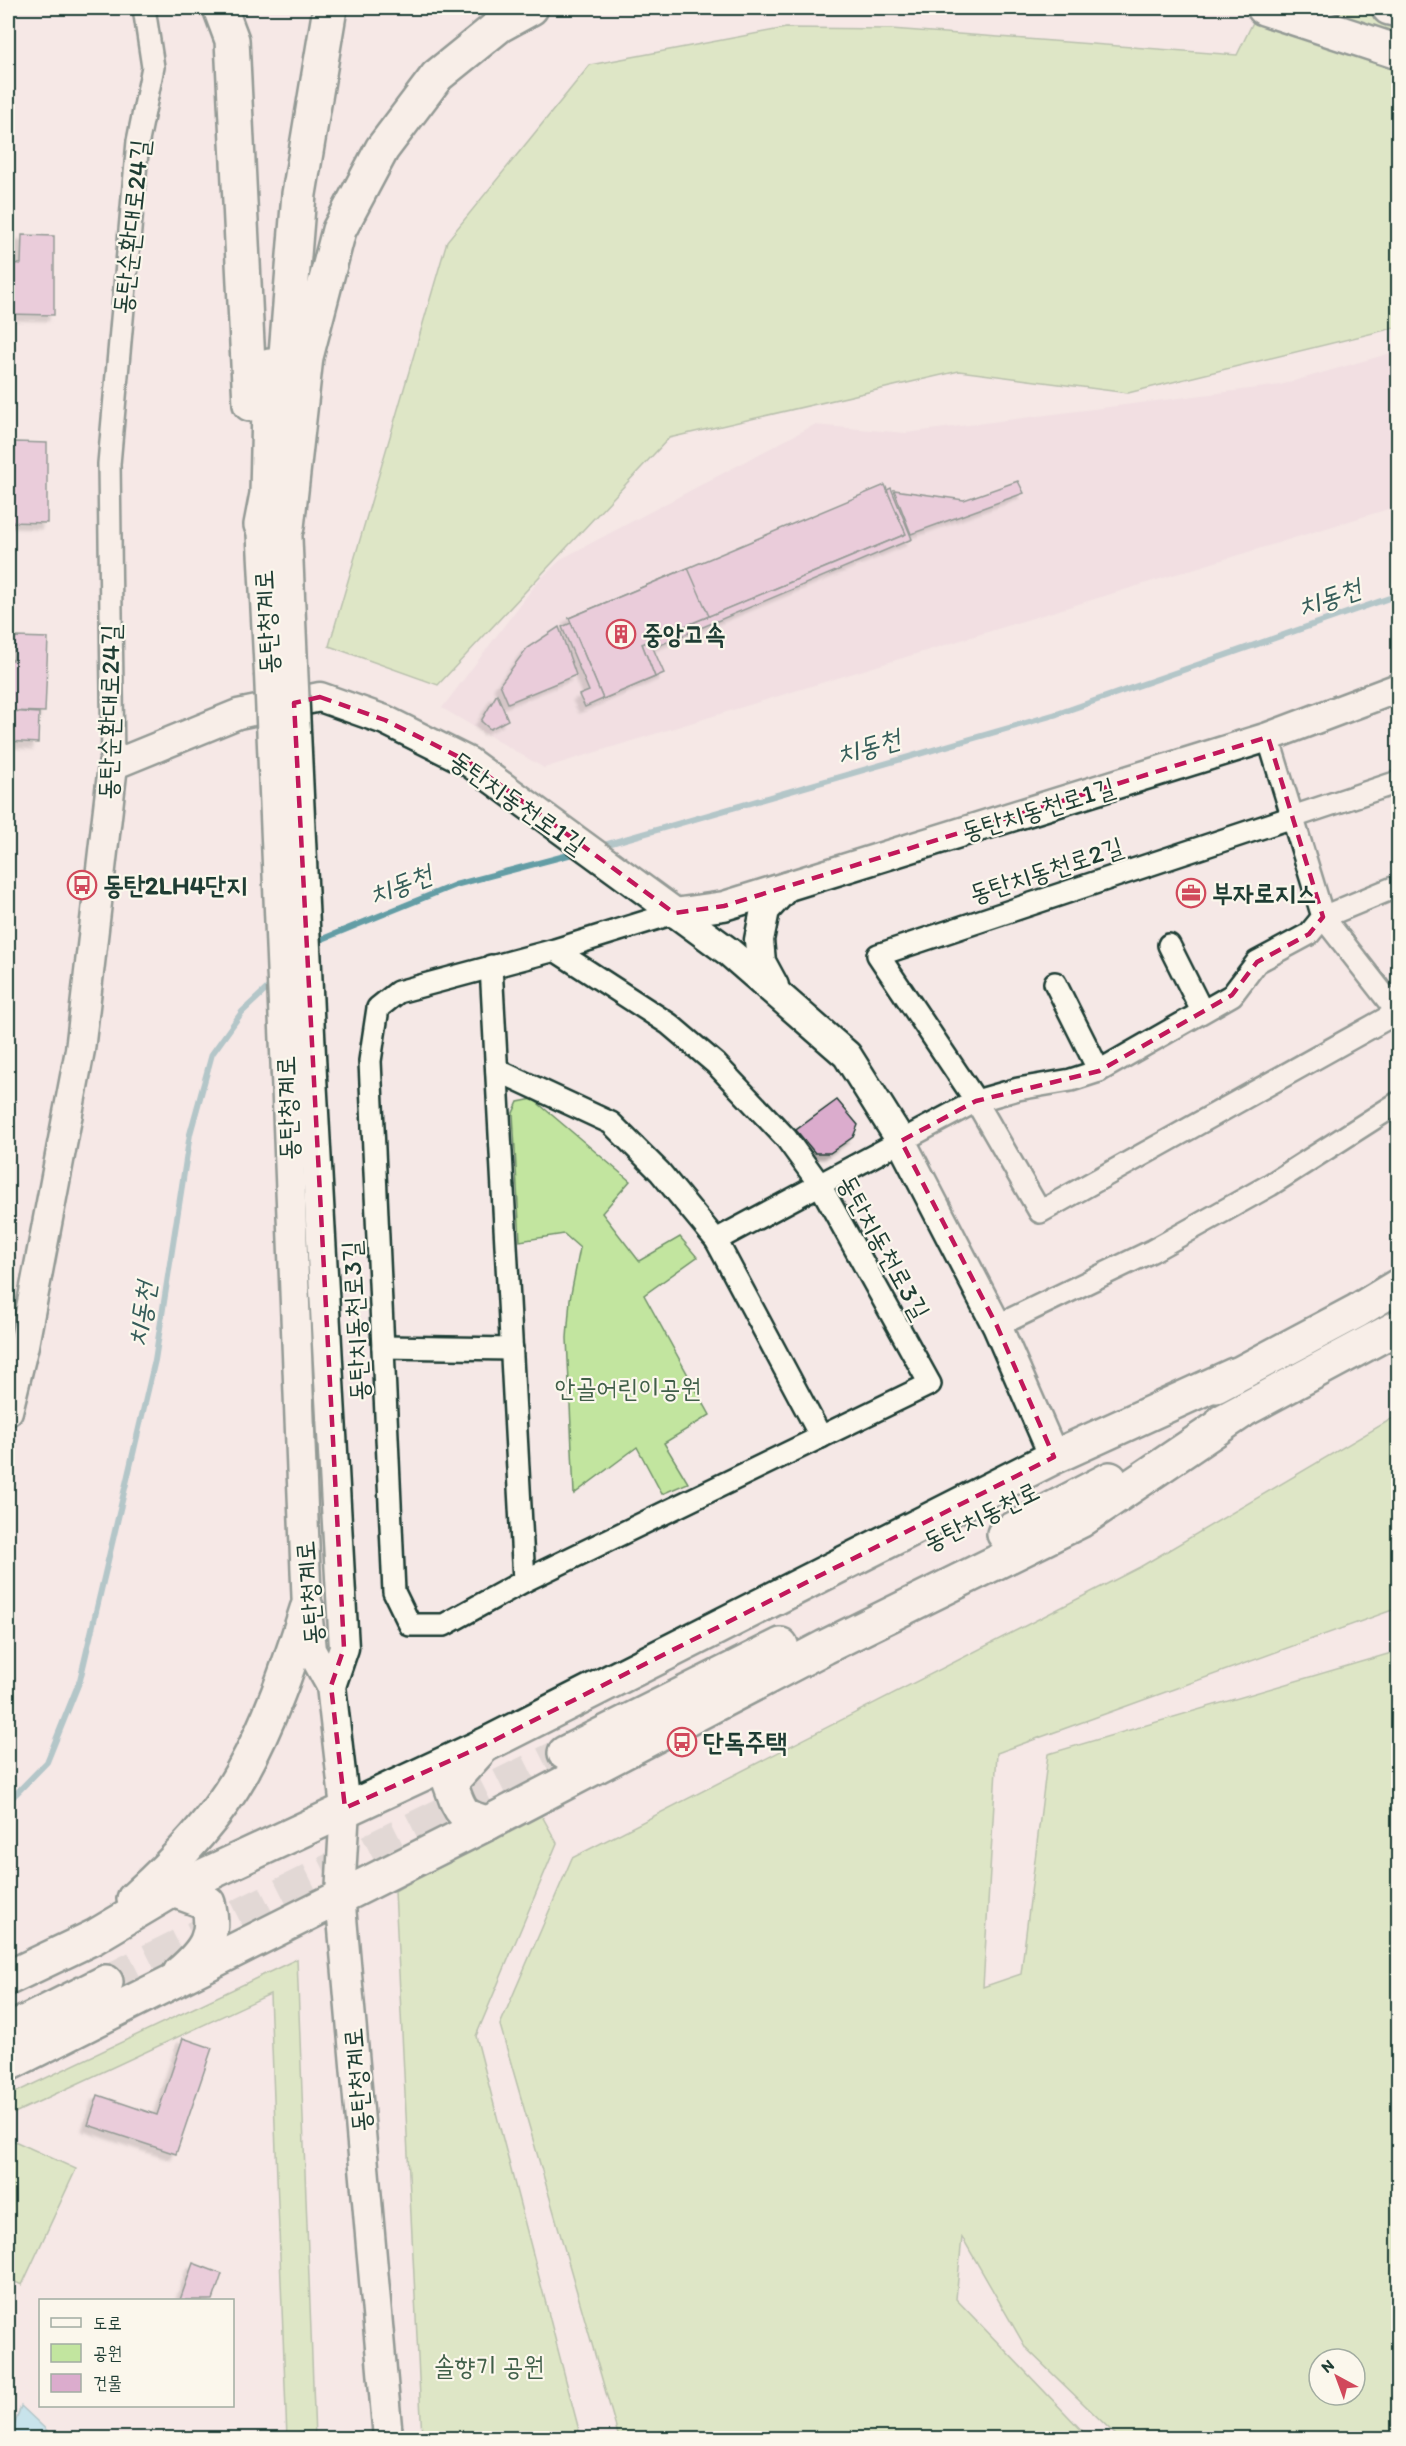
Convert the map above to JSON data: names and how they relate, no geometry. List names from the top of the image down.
{
  "streets": {
    "main road": ["동탄치동천로"],
    "street": [
      "동탄순환대로24길",
      "동탄청계로",
      "동탄치동천로1길",
      "동탄치동천로2길",
      "동탄치동천로3길"
    ]
  },
  "crossings": [
    ["동탄순환대로24길", "동탄치동천로1길"],
    ["동탄치동천로1길", "동탄치동천로3길"]
  ],
  "water": ["치동천"],
  "parks": ["안골어린이공원", "솔향기 공원"],
  "places": {
    "building": ["중앙고속"],
    "bus stop": ["동탄2LH4단지", "단독주택"],
    "office": ["부자로지스"]
  },
  "legend": ["도로", "공원", "건물"],
  "north": "top left"
}
